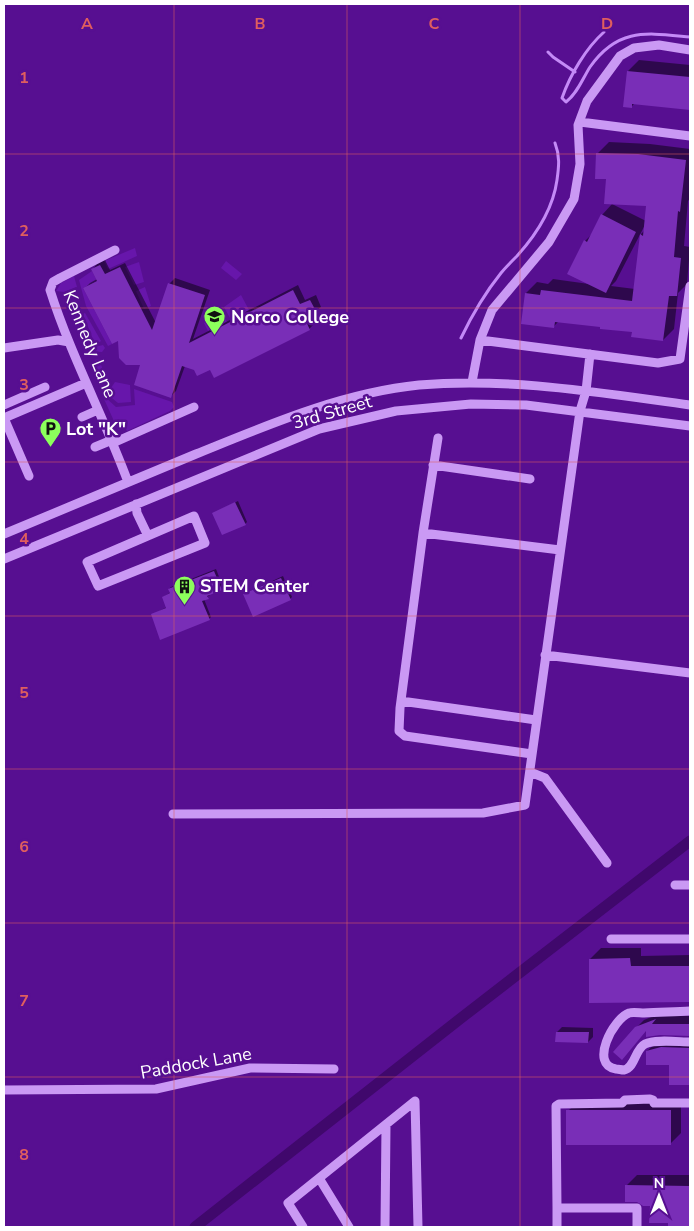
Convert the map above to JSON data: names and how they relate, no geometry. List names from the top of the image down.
{
  "streets": {
    "street": ["Kennedy Lane", "3rd Street", "Paddock Lane"]
  },
  "crossings": [
    ["Kennedy Lane", "3rd Street"]
  ],
  "places": {
    "school or university": ["Norco College"],
    "parking": ["Lot \"K\""],
    "building": ["STEM Center"]
  },
  "north": "top",
  "grid": {
    "columns": [
      "A",
      "B",
      "C",
      "D"
    ],
    "rows": [
      "1",
      "2",
      "3",
      "4",
      "5",
      "6",
      "7",
      "8"
    ]
  }
}
